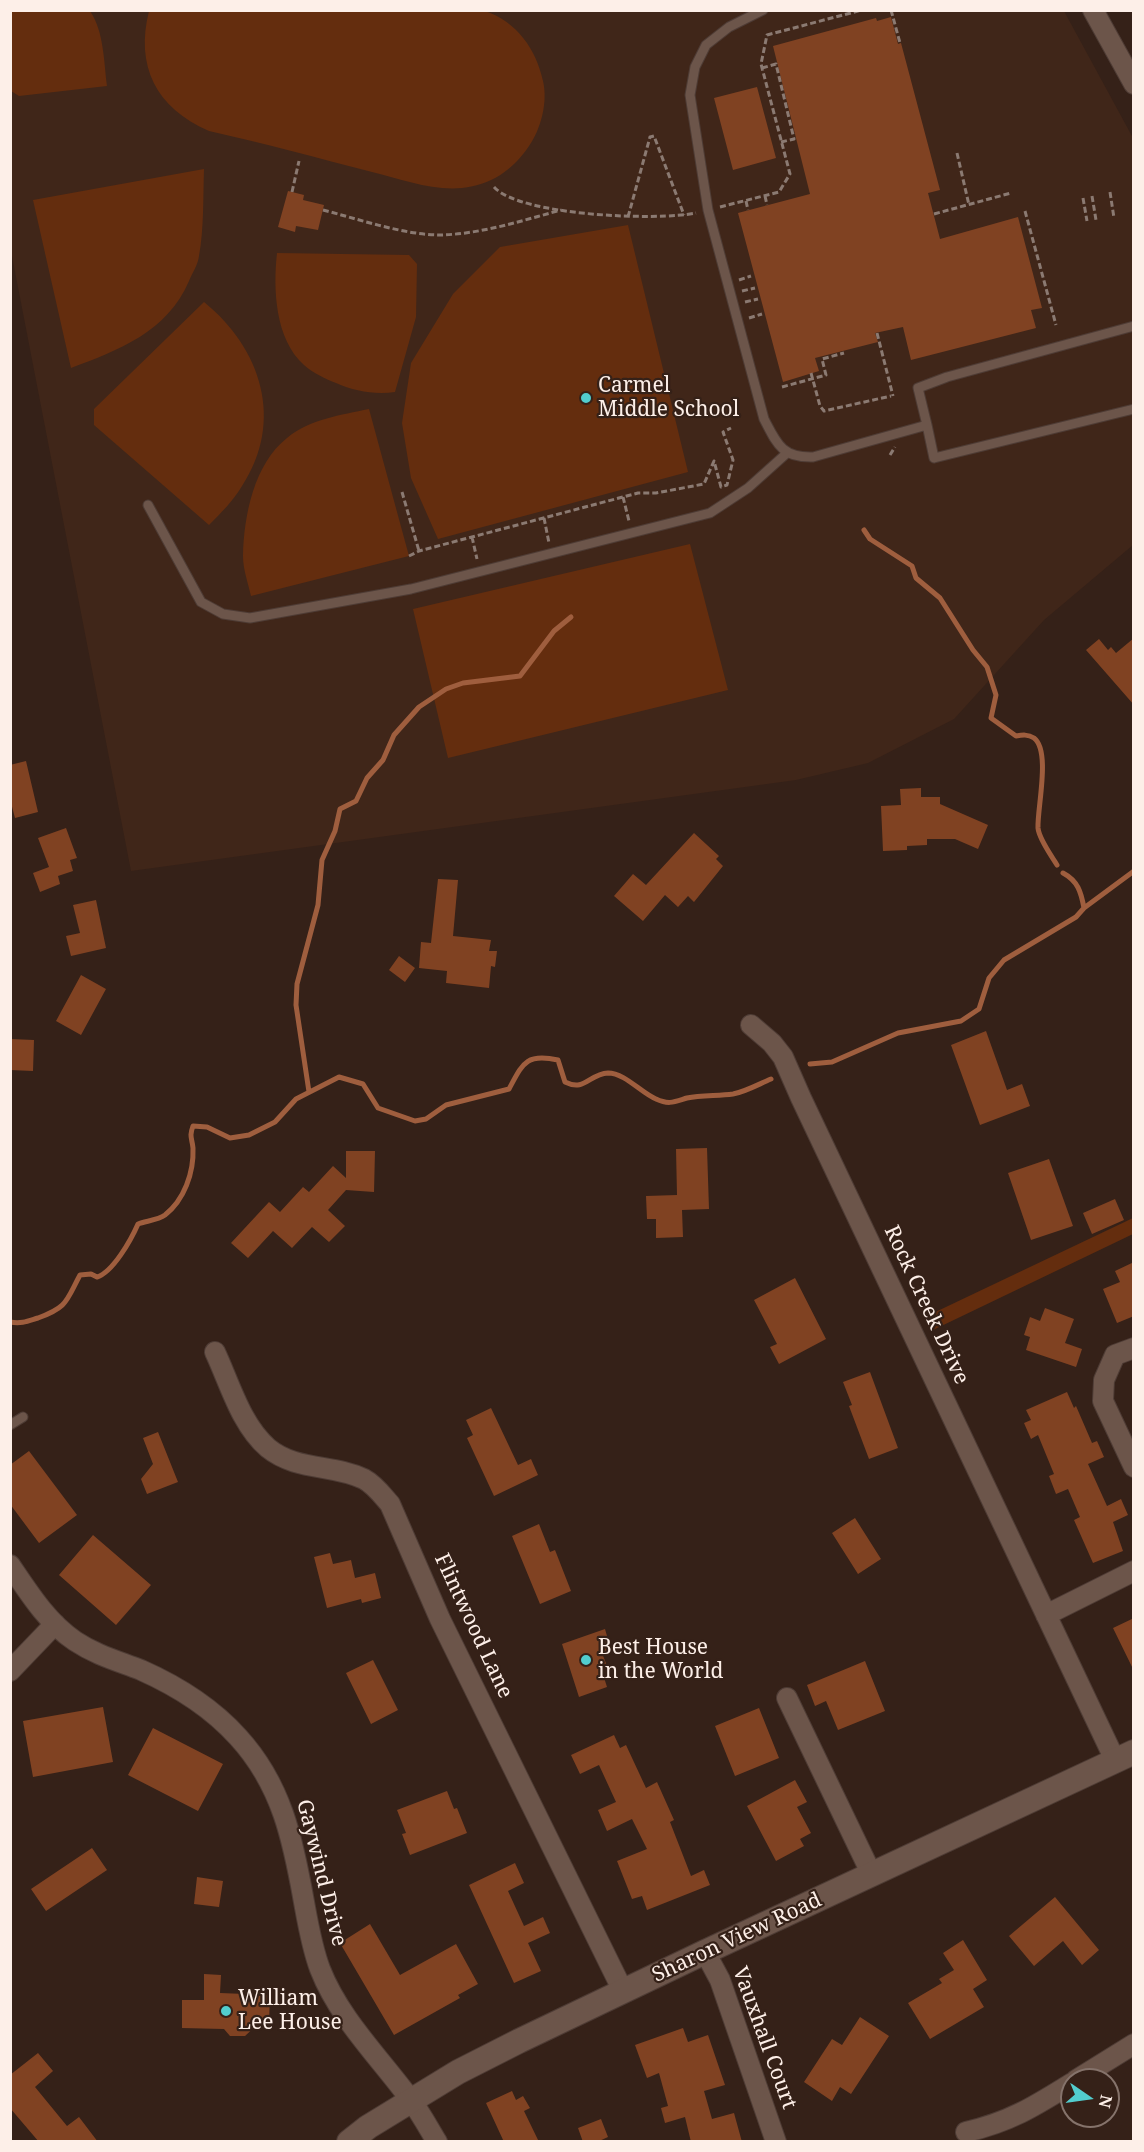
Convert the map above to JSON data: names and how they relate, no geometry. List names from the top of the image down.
{
  "streets": {
    "street": [
      "Rock Creek Drive",
      "Flintwood Lane",
      "Gaywind Drive",
      "Sharon View Road",
      "Vauxhall Court"
    ]
  },
  "crossings": [
    ["Rock Creek Drive", "Sharon View Road"],
    ["Flintwood Lane", "Sharon View Road"],
    ["Gaywind Drive", "Sharon View Road"],
    ["Sharon View Road", "Vauxhall Court"]
  ],
  "places": ["Carmel Middle School", "Best House in the World", "William Lee House"],
  "north": "right"
}
